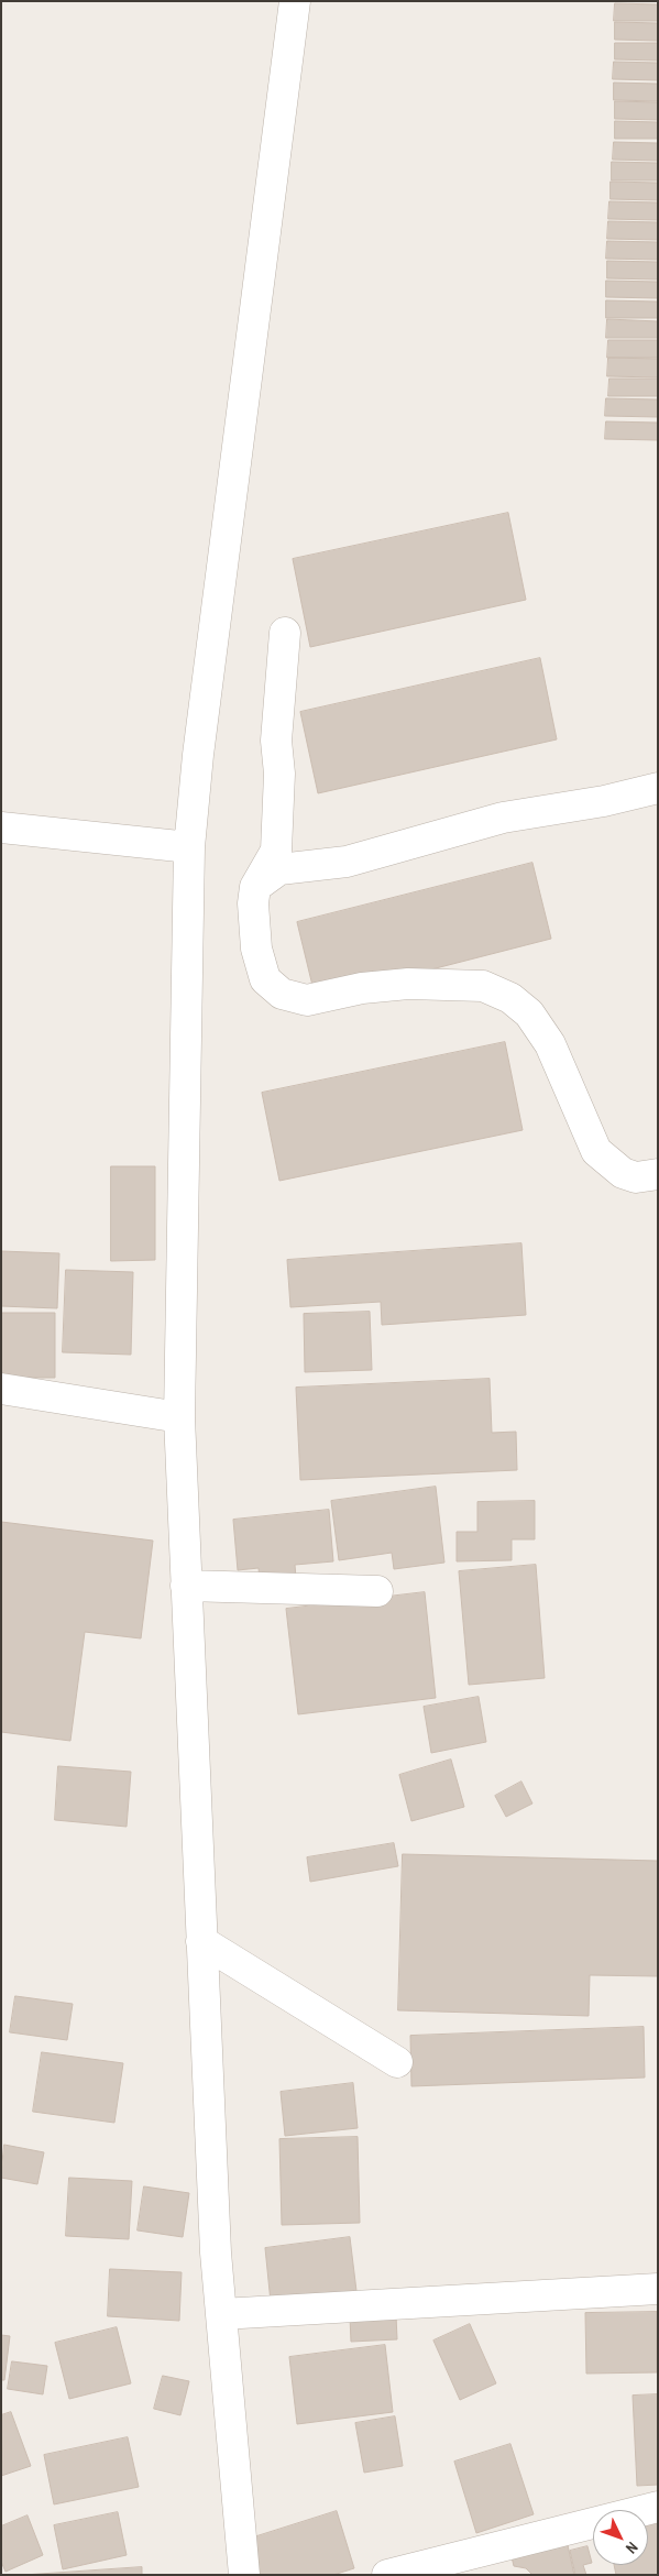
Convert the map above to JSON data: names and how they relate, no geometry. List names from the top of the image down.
{
  "north": "bottom right"
}
